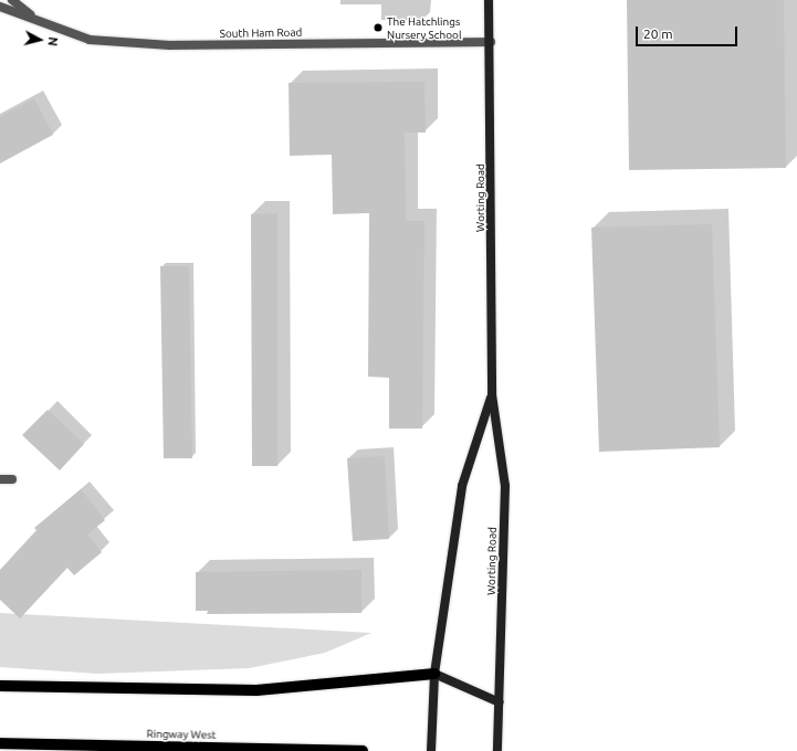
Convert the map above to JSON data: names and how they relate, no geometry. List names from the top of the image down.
{
  "streets": {
    "main road": ["Ringway West"],
    "street": ["South Ham Road", "Worting Road"]
  },
  "crossings": [
    ["South Ham Road", "Worting Road"]
  ],
  "places": ["The Hatchlings Nursery School"],
  "scale_bar": "20 m",
  "north": "right"
}
